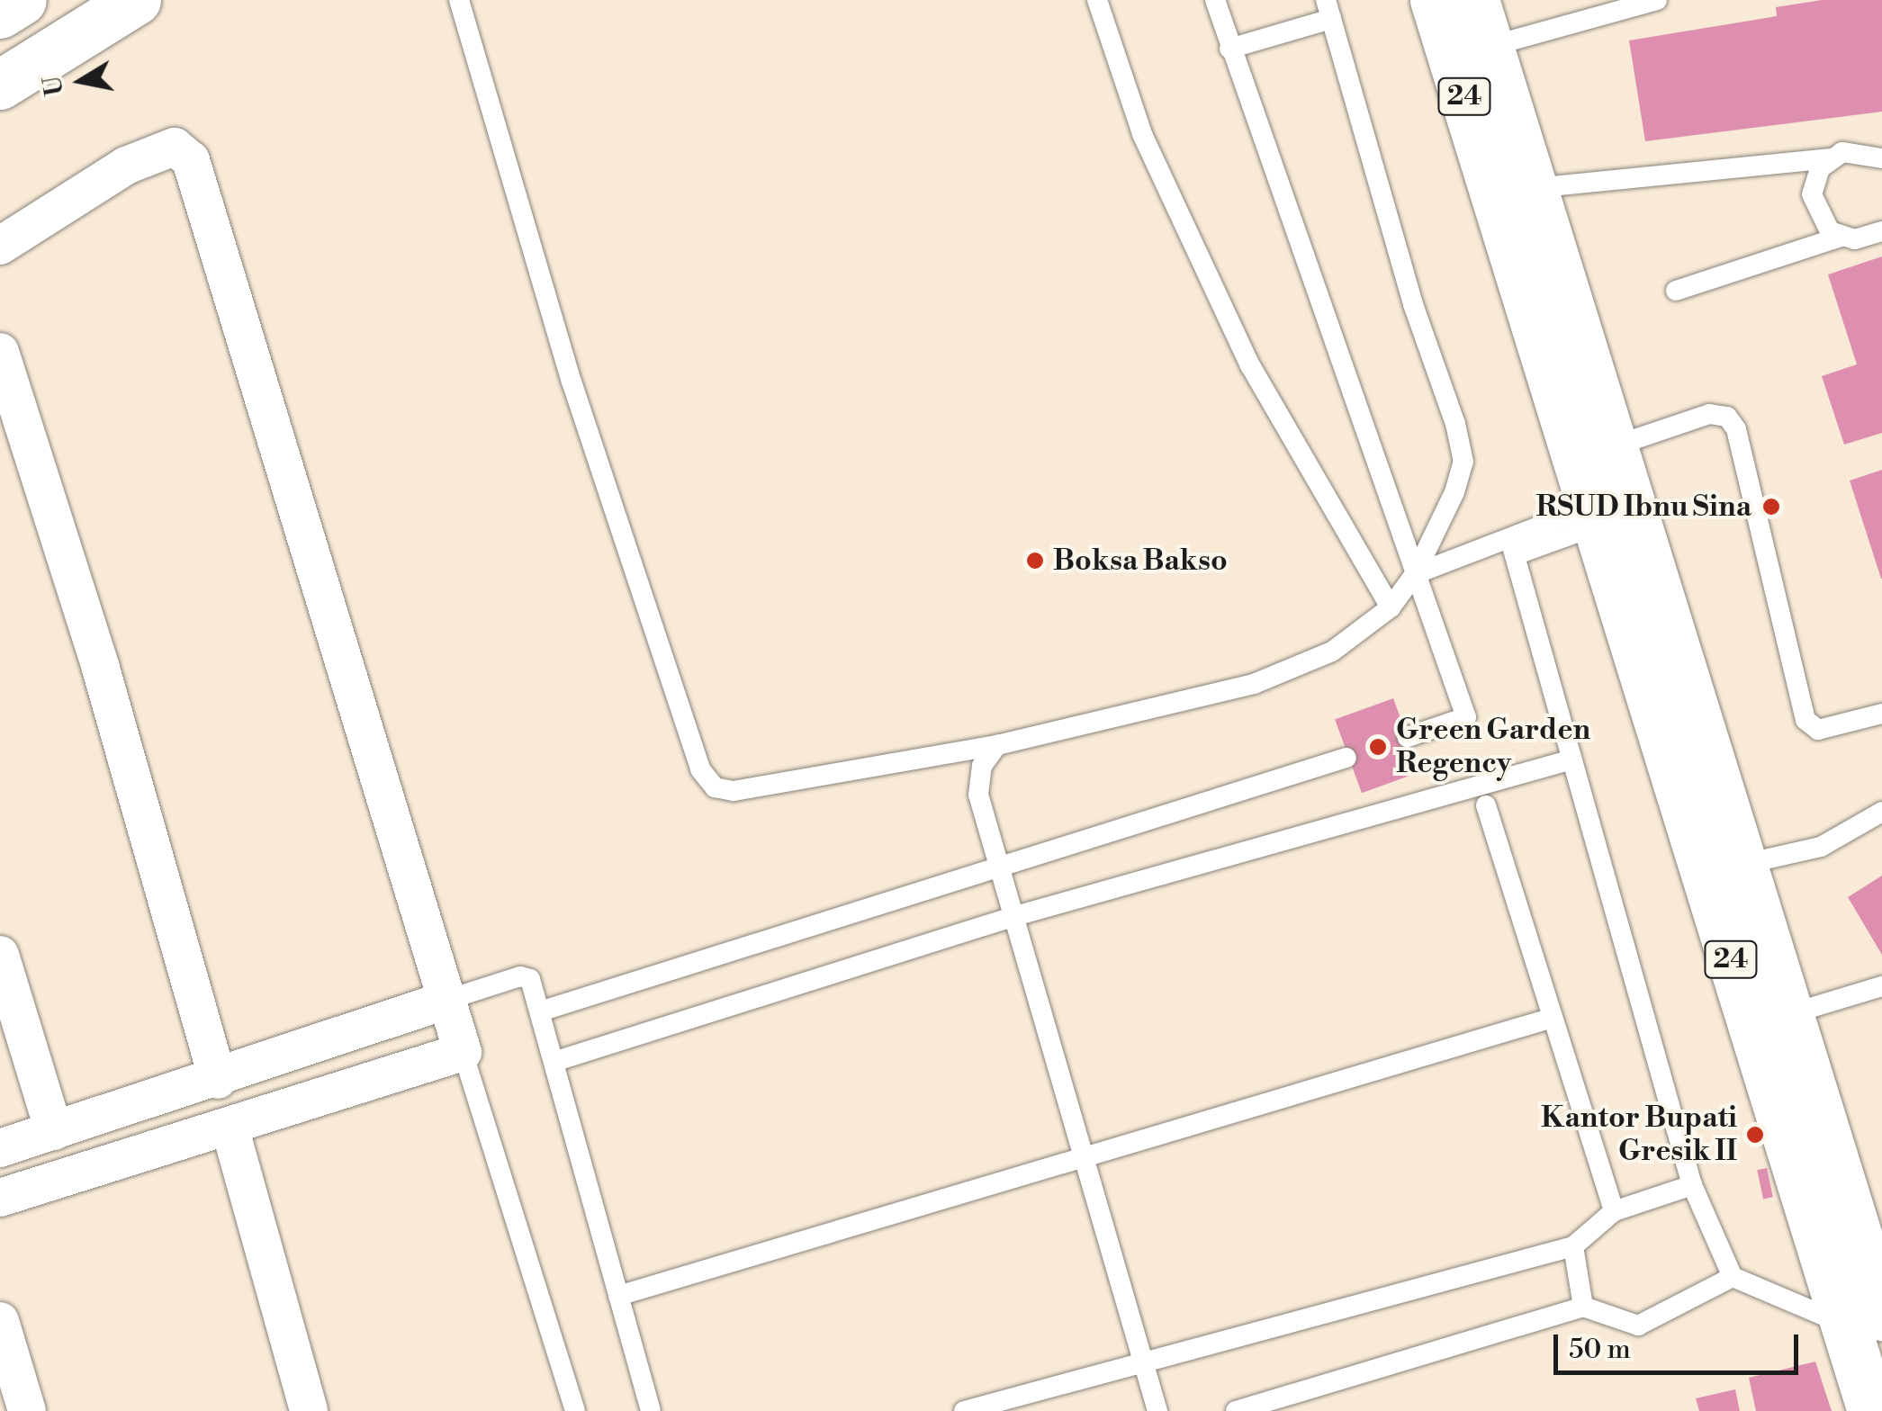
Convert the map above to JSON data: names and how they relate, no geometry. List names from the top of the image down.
{
  "streets": {
    "highway": ["24"]
  },
  "places": [
    "RSUD Ibnu Sina",
    "Boksa Bakso",
    "Green Garden Regency",
    "Kantor Bupati Gresik II"
  ],
  "scale_bar": "50 m",
  "north": "left"
}
